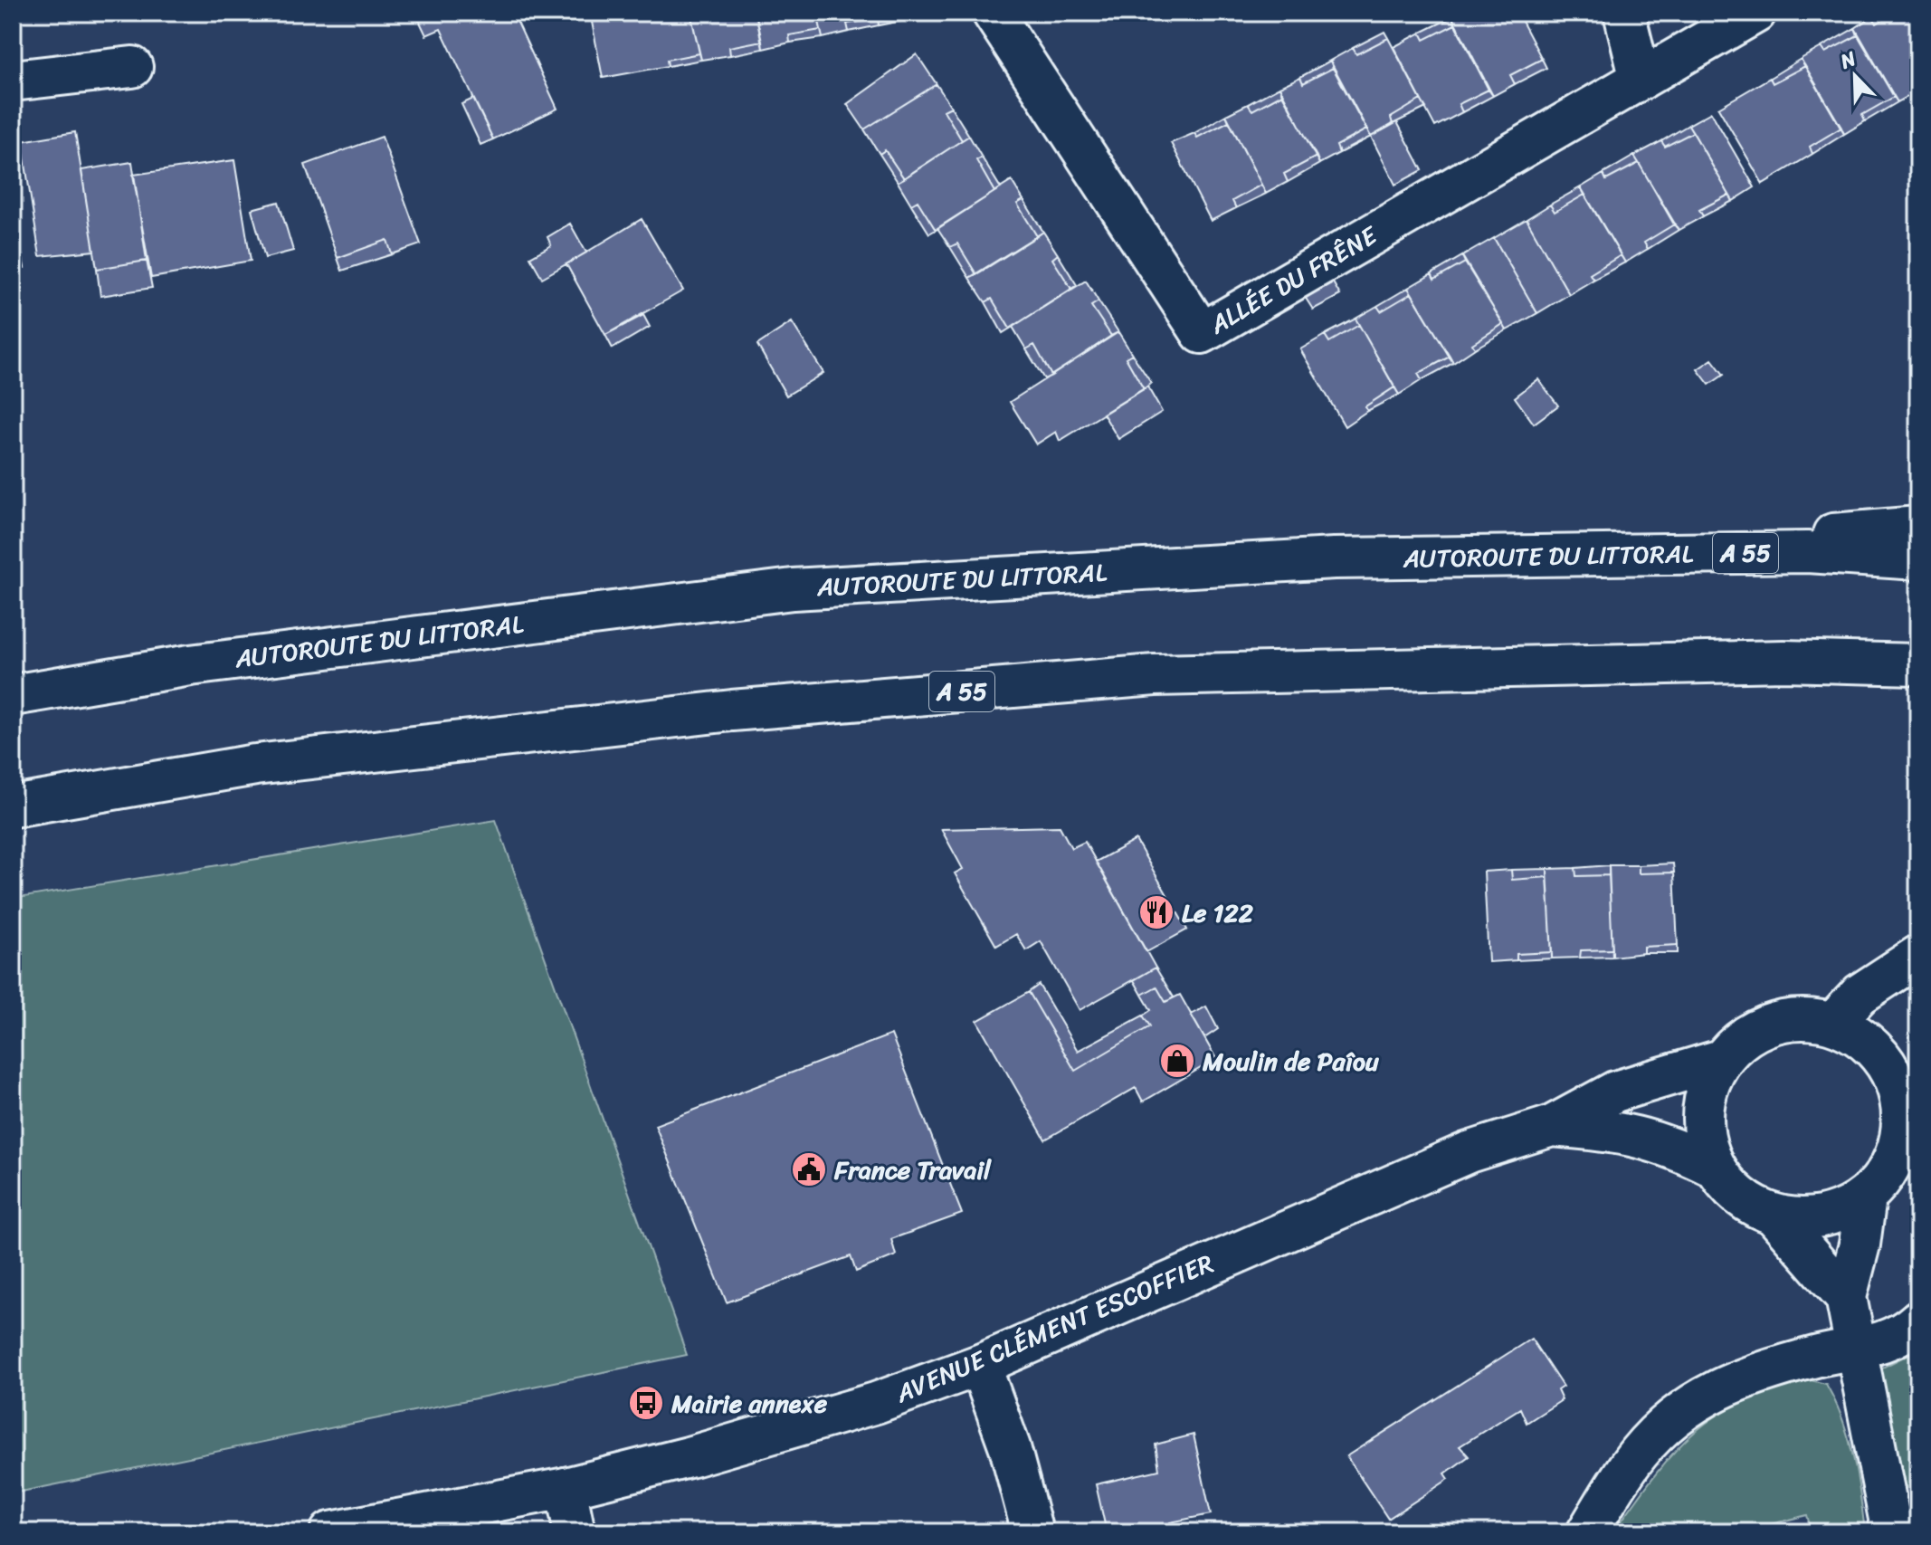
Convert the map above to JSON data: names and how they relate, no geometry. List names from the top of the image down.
{
  "streets": {
    "main road": [
      "ALLÉE DU FRÊNE",
      "A 55",
      "AUTOROUTE DU LITTORAL",
      "AVENUE CLÉMENT ESCOFFIER"
    ]
  },
  "places": {
    "restaurant": ["Le 122"],
    "shop": ["Moulin de Paîou"],
    "public building": ["France Travail"],
    "bus stop": ["Mairie annexe"]
  },
  "north": "top left"
}
